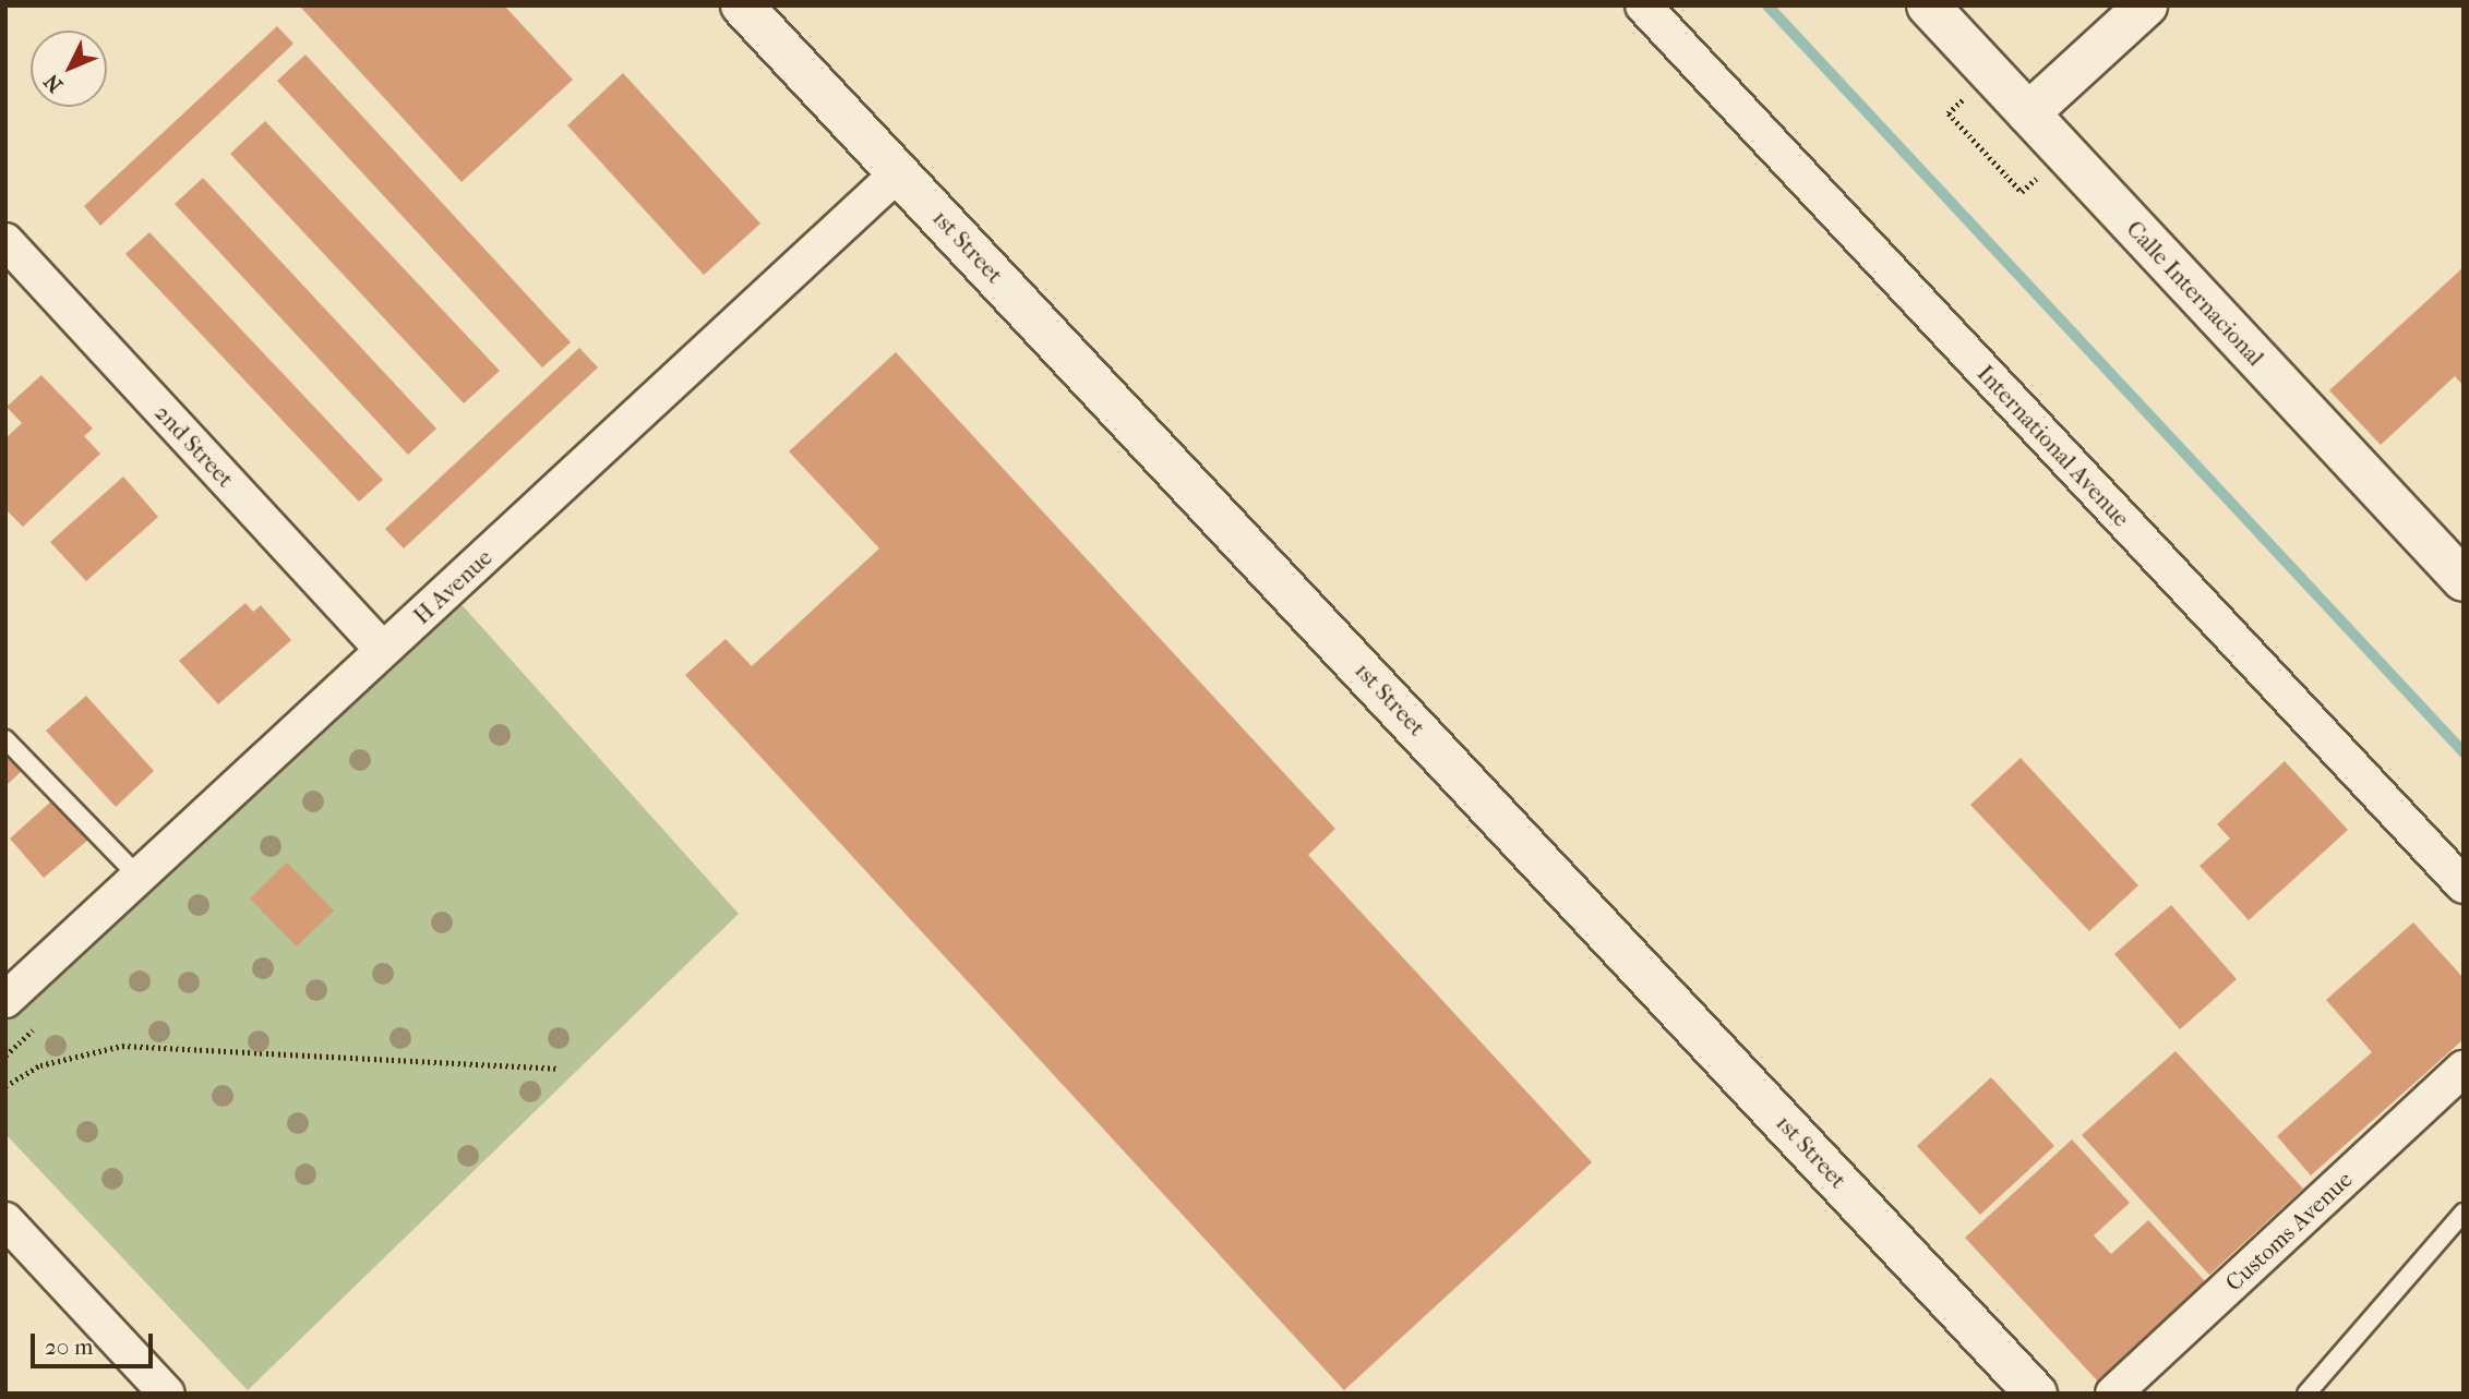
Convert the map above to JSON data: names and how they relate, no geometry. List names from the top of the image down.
{
  "streets": {
    "main road": ["1st Street", "Calle Internacional"],
    "street": [
      "2nd Street",
      "International Avenue",
      "H Avenue",
      "Customs Avenue"
    ]
  },
  "crossings": [
    ["1st Street", "H Avenue"],
    ["2nd Street", "H Avenue"]
  ],
  "scale_bar": "20 m",
  "north": "bottom left"
}
